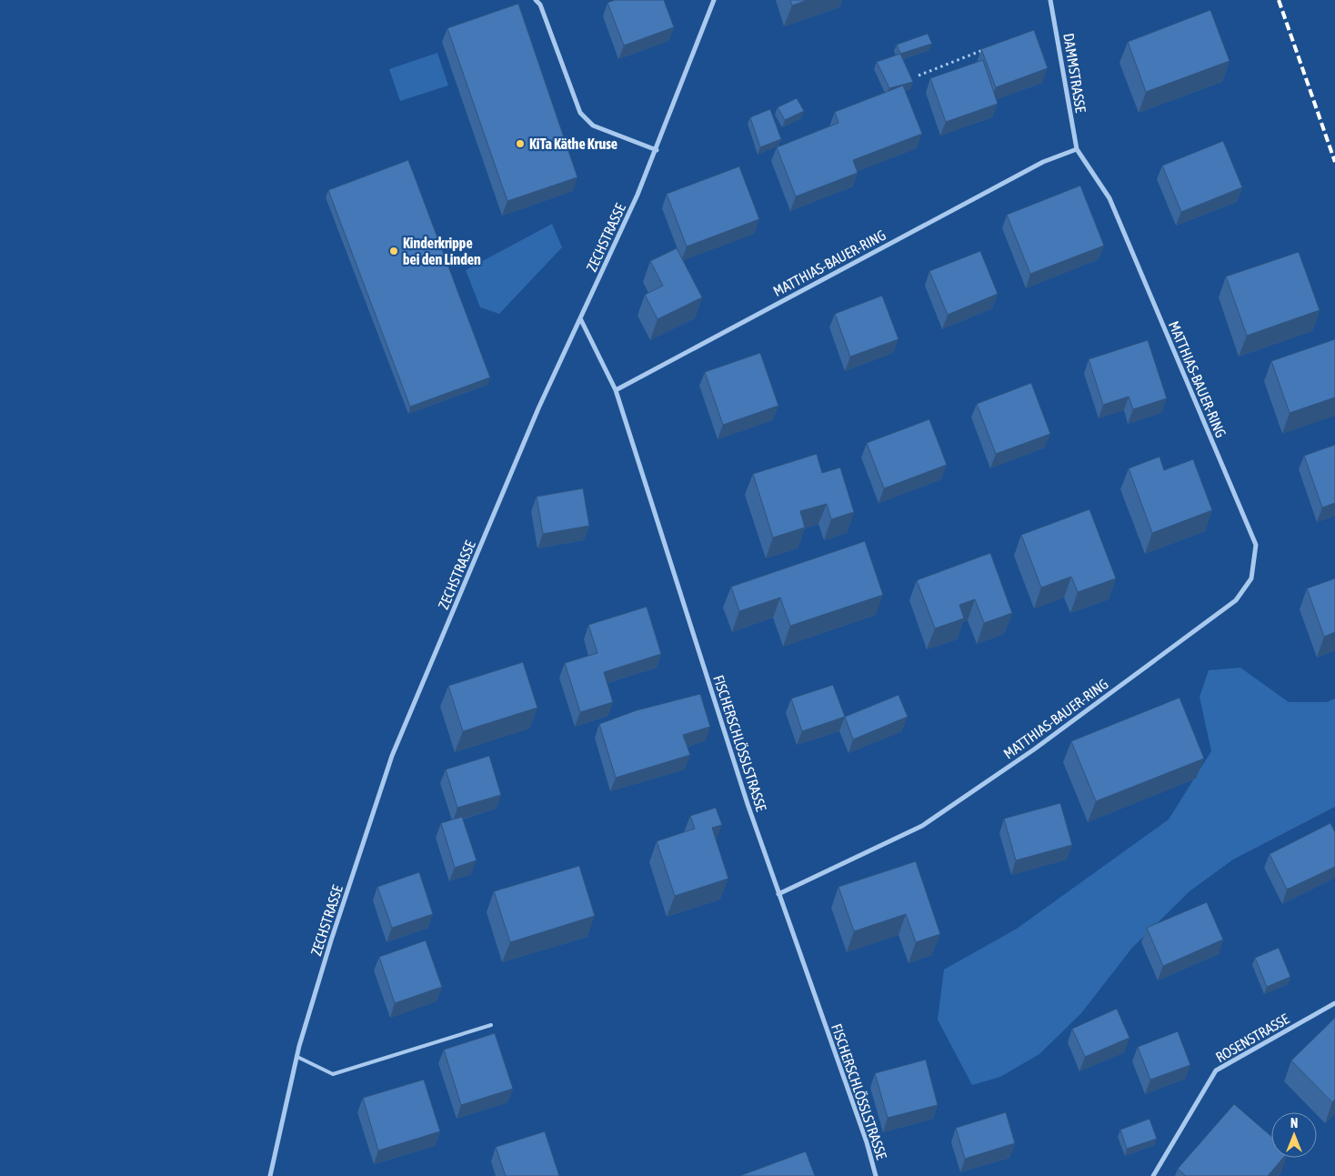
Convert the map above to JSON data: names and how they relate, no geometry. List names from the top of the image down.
{
  "streets": {
    "street": [
      "DAMMSTRASSE",
      "ZECHSTRASSE",
      "MATTHIAS-BAUER-RING",
      "FISCHERSCHLÖSSLSTRASSE",
      "ROSENSTRASSE"
    ]
  },
  "crossings": [
    ["DAMMSTRASSE", "MATTHIAS-BAUER-RING"],
    ["ZECHSTRASSE", "FISCHERSCHLÖSSLSTRASSE"],
    ["MATTHIAS-BAUER-RING", "FISCHERSCHLÖSSLSTRASSE"]
  ],
  "places": ["KiTa Käthe Kruse", "Kinderkrippe bei den Linden"],
  "north": "top"
}
